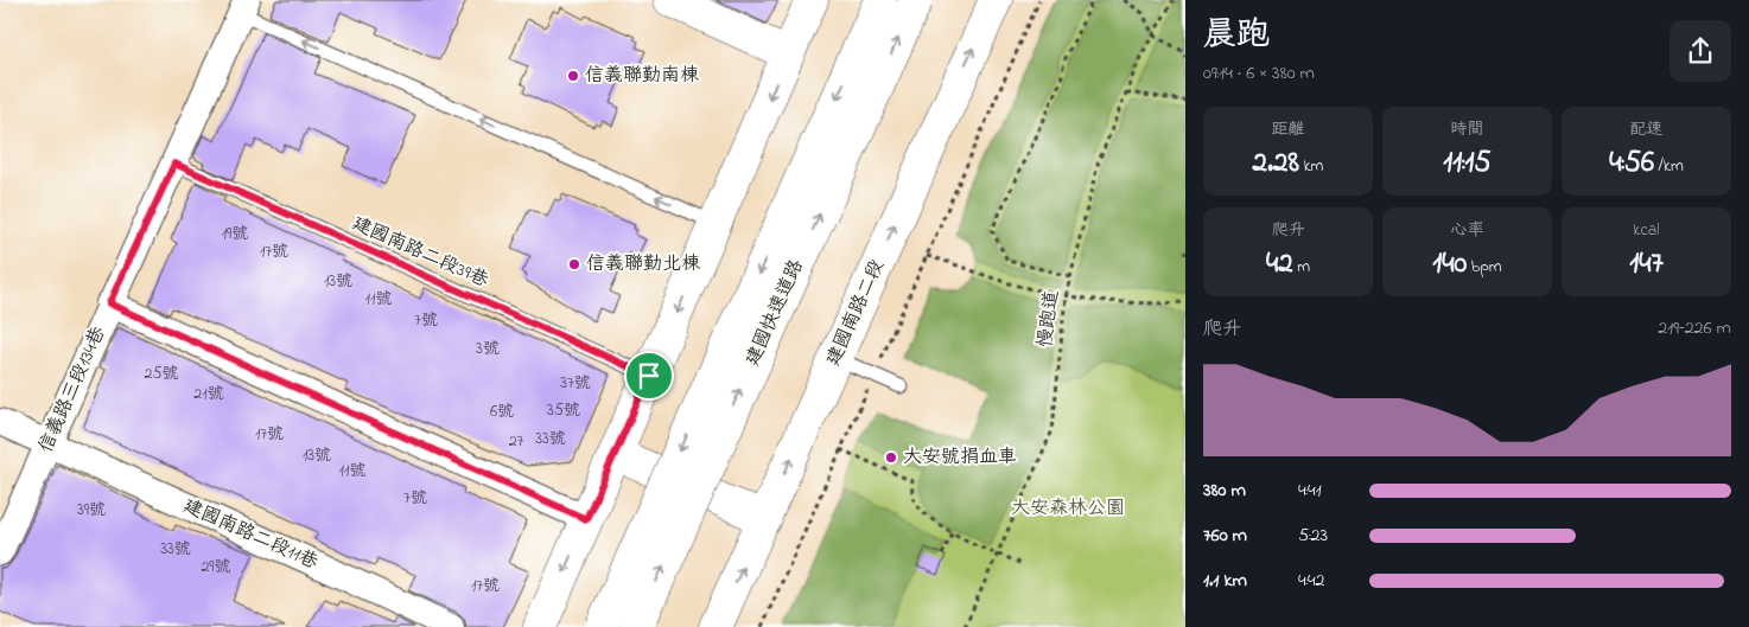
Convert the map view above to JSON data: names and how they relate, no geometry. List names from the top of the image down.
{
  "streets": {
    "main road": ["建國快速道路", "建國南路二段"],
    "street": ["信義路三段134巷", "建國南路二段11巷"],
    "lane": ["建國南路二段39巷"],
    "path": ["慢跑道"]
  },
  "crossings": [
    ["建國南路二段39巷", "信義路三段134巷"],
    ["信義路三段134巷", "建國南路二段11巷"]
  ],
  "parks": ["大安森林公園"],
  "places": ["信義聯勤南棟", "信義聯勤北棟", "大安號捐血車"],
  "house_numbers": [
    "19號",
    "17號",
    "13號",
    "11號",
    "7號",
    "3號",
    "25號",
    "37號",
    "21號",
    "35號",
    "6號",
    "17號",
    "33號",
    "27",
    "13號",
    "11號",
    "7號",
    "39號",
    "33號",
    "29號",
    "17號"
  ],
  "page": {
    "heading": ["晨跑", "09:14 · 6 × 380 m"],
    "stats": [
      ["距離", "2.28 km"],
      ["時間", "11:15"],
      ["配速", "4:56 /km"],
      ["爬升", "42 m"],
      ["心率", "140 bpm"],
      ["kcal", "147"]
    ],
    "chart": ["爬升", "219–226 m"],
    "list": [
      {
        "name": "380 m",
        "note": "4:41"
      },
      {
        "name": "760 m",
        "note": "5:23"
      },
      {
        "name": "1.1 km",
        "note": "4:42"
      }
    ]
  }
}
